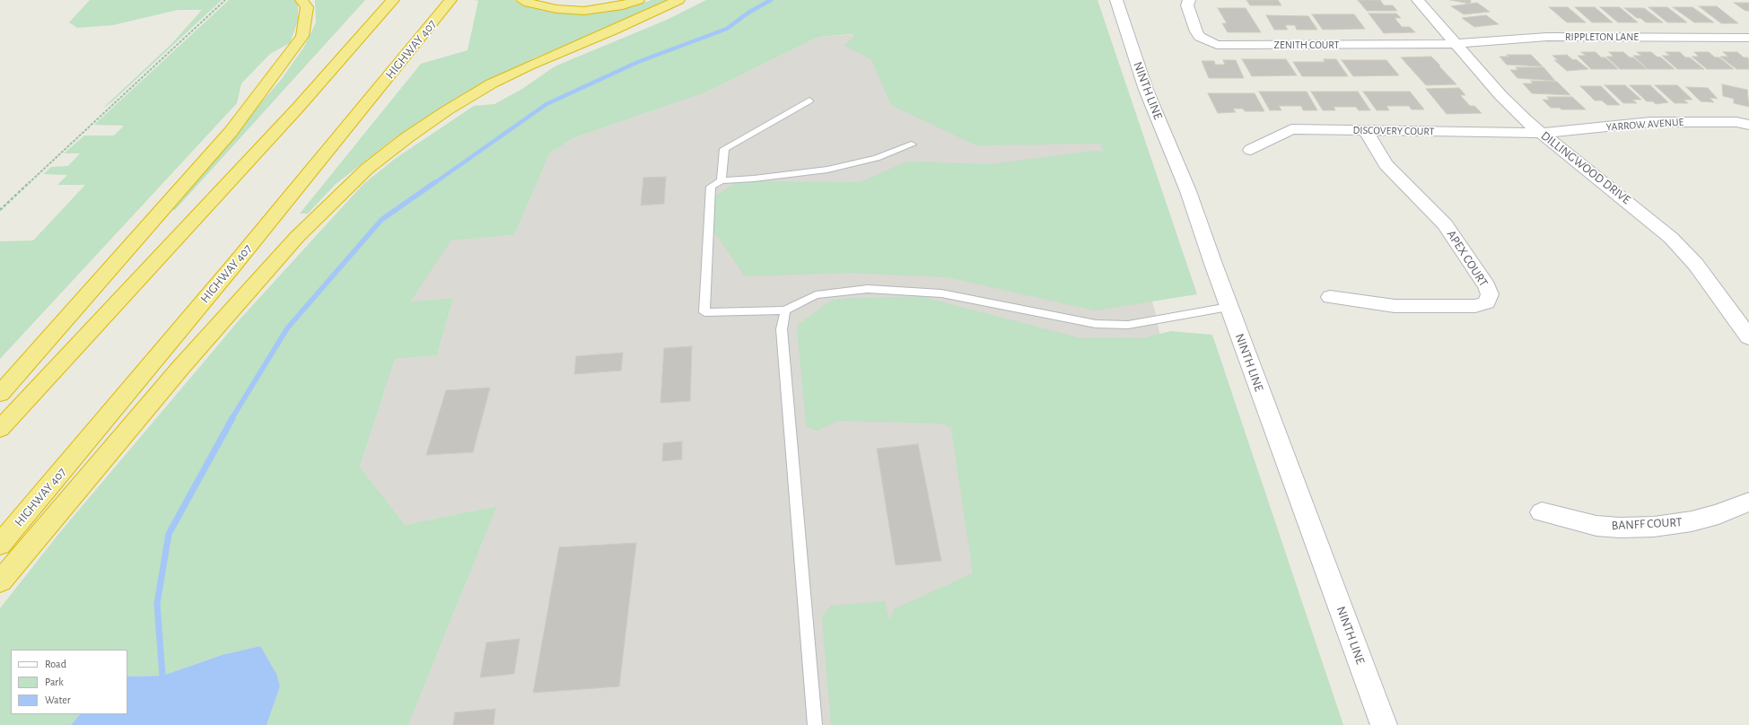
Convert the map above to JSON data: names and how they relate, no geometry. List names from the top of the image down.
{
  "streets": {
    "highway": ["HIGHWAY 407"],
    "street": [
      "RIPPLETON LANE",
      "ZENITH COURT",
      "NINTH LINE",
      "YARROW AVENUE",
      "DISCOVERY COURT",
      "DILLINGWOOD DRIVE",
      "APEX COURT",
      "BANFF COURT"
    ]
  },
  "crossings": [
    ["RIPPLETON LANE", "ZENITH COURT"],
    ["RIPPLETON LANE", "DILLINGWOOD DRIVE"],
    ["ZENITH COURT", "DILLINGWOOD DRIVE"],
    ["YARROW AVENUE", "DISCOVERY COURT"],
    ["YARROW AVENUE", "DILLINGWOOD DRIVE"],
    ["DISCOVERY COURT", "DILLINGWOOD DRIVE"],
    ["DISCOVERY COURT", "APEX COURT"]
  ],
  "legend": ["Road", "Park", "Water"]
}
